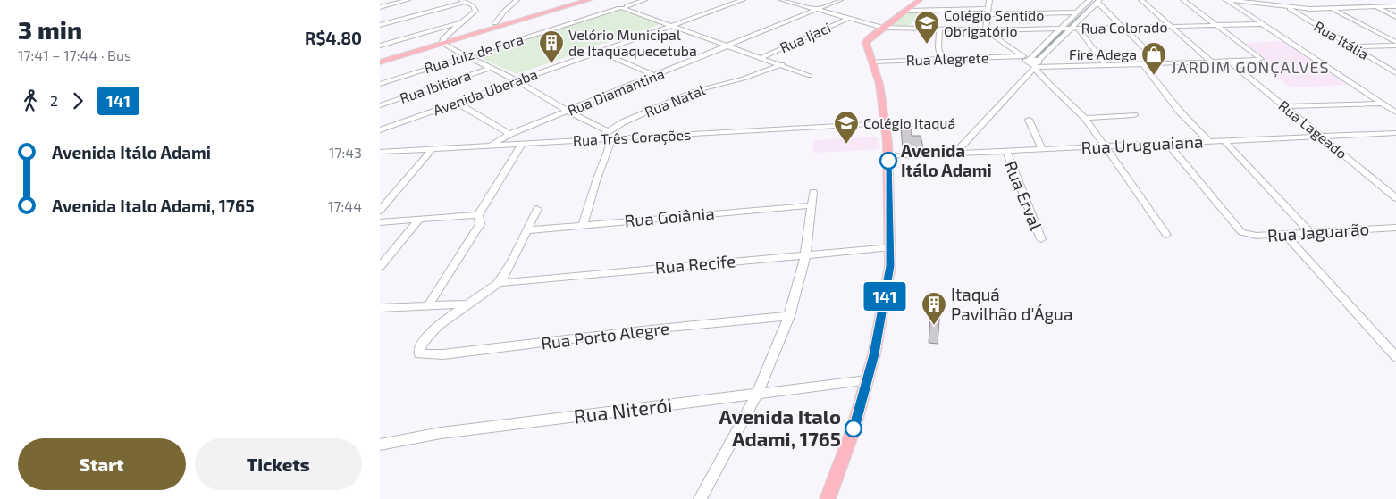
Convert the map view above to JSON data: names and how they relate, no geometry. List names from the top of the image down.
{
  "streets": {
    "street": [
      "Rua Colorado",
      "Rua Ijaci",
      "Rua Itália",
      "Rua Juiz de Fora",
      "Rua Alegrete",
      "Rua Ibitiara",
      "Avenida Uberaba",
      "Rua Diamantina",
      "Rua Natal",
      "Rua Lageado",
      "Rua Três Corações",
      "Rua Uruguaiana",
      "Rua Erval",
      "Rua Goiânia",
      "Rua Jaguarão",
      "Rua Recife",
      "Rua Porto Alegre",
      "Rua Niterói"
    ]
  },
  "crossings": [
    ["Rua Colorado", "Rua Ijaci"],
    ["Rua Colorado", "Rua Alegrete"],
    ["Rua Colorado", "Rua Diamantina"],
    ["Rua Alegrete", "Rua Lageado"],
    ["Rua Diamantina", "Rua Três Corações"],
    ["Rua Natal", "Rua Três Corações"],
    ["Rua Lageado", "Rua Uruguaiana"],
    ["Rua Uruguaiana", "Rua Erval"],
    ["Rua Uruguaiana", "Rua Jaguarão"]
  ],
  "districts": ["JARDIM GONÇALVES"],
  "places": {
    "school or university": ["Colégio Sentido Obrigatório", "Colégio Itaquá"],
    "building": ["Velório Municipal de Itaquaquecetuba", "Itaquá Pavilhão d'Água"],
    "shop": ["Fire Adega"],
    "other": ["Avenida Itálo Adami", "Avenida Italo Adami, 1765"]
  },
  "lines": ["bus line 141"],
  "page": {
    "heading": ["3 min", "17:41 – 17:44 · Bus", "R$4.80"],
    "on_map": "141",
    "legs": ["2", "141"],
    "list": [
      {
        "name": "Avenida Itálo Adami",
        "value": "17:43"
      },
      {
        "name": "Avenida Italo Adami, 1765",
        "value": "17:44"
      }
    ],
    "buttons": ["Start", "Tickets"]
  }
}
